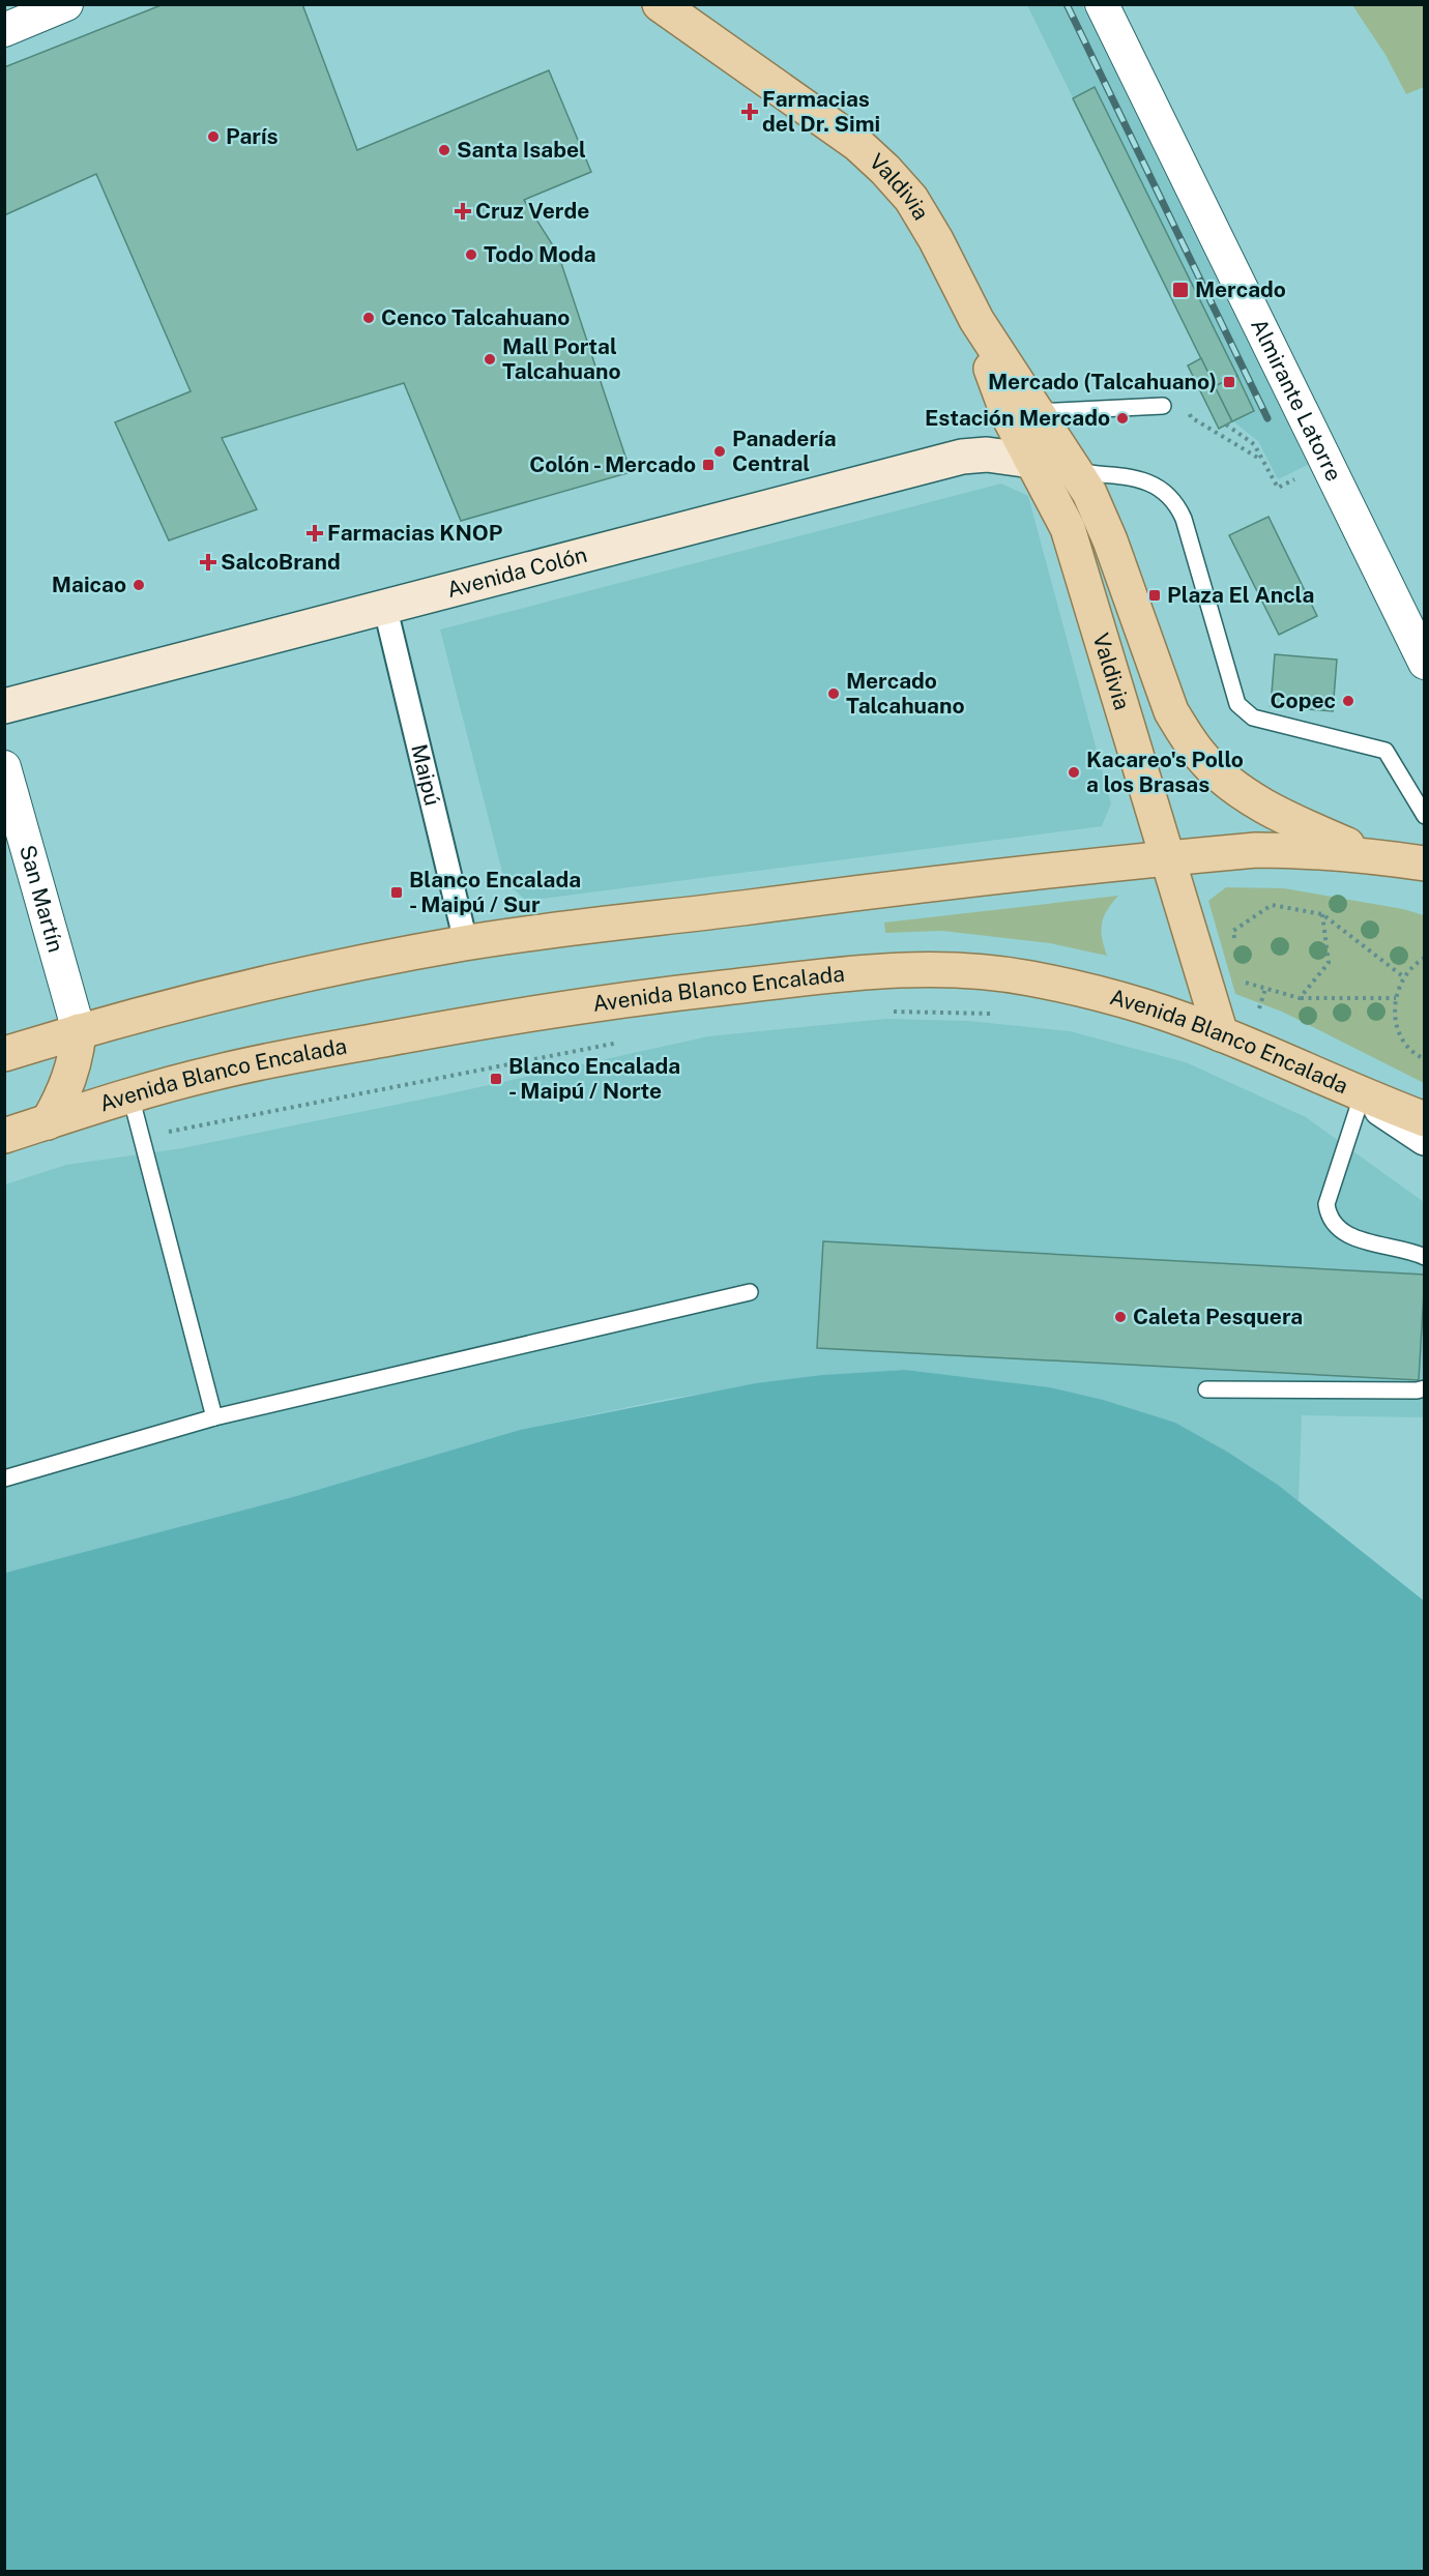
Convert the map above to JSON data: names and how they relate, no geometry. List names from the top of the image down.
{
  "streets": {
    "main road": ["Valdivia", "Avenida Colón", "Avenida Blanco Encalada"],
    "street": ["Almirante Latorre", "Maipú", "San Martín"]
  },
  "crossings": [
    ["Valdivia", "Avenida Colón"],
    ["Valdivia", "Avenida Blanco Encalada"],
    ["Avenida Colón", "Maipú"]
  ],
  "places": {
    "health": [
      "Farmacias del Dr. Simi",
      "Cruz Verde",
      "Farmacias KNOP",
      "SalcoBrand"
    ],
    "other": [
      "París",
      "Santa Isabel",
      "Todo Moda",
      "Cenco Talcahuano",
      "Mall Portal Talcahuano",
      "Estación Mercado",
      "Panadería Central",
      "Maicao",
      "Mercado Talcahuano",
      "Copec",
      "Kacareo's Pollo a los Brasas",
      "Caleta Pesquera"
    ],
    "transit": [
      "Mercado",
      "Mercado (Talcahuano)",
      "Colón - Mercado",
      "Plaza El Ancla",
      "Blanco Encalada - Maipú / Sur",
      "Blanco Encalada - Maipú / Norte"
    ]
  }
}
